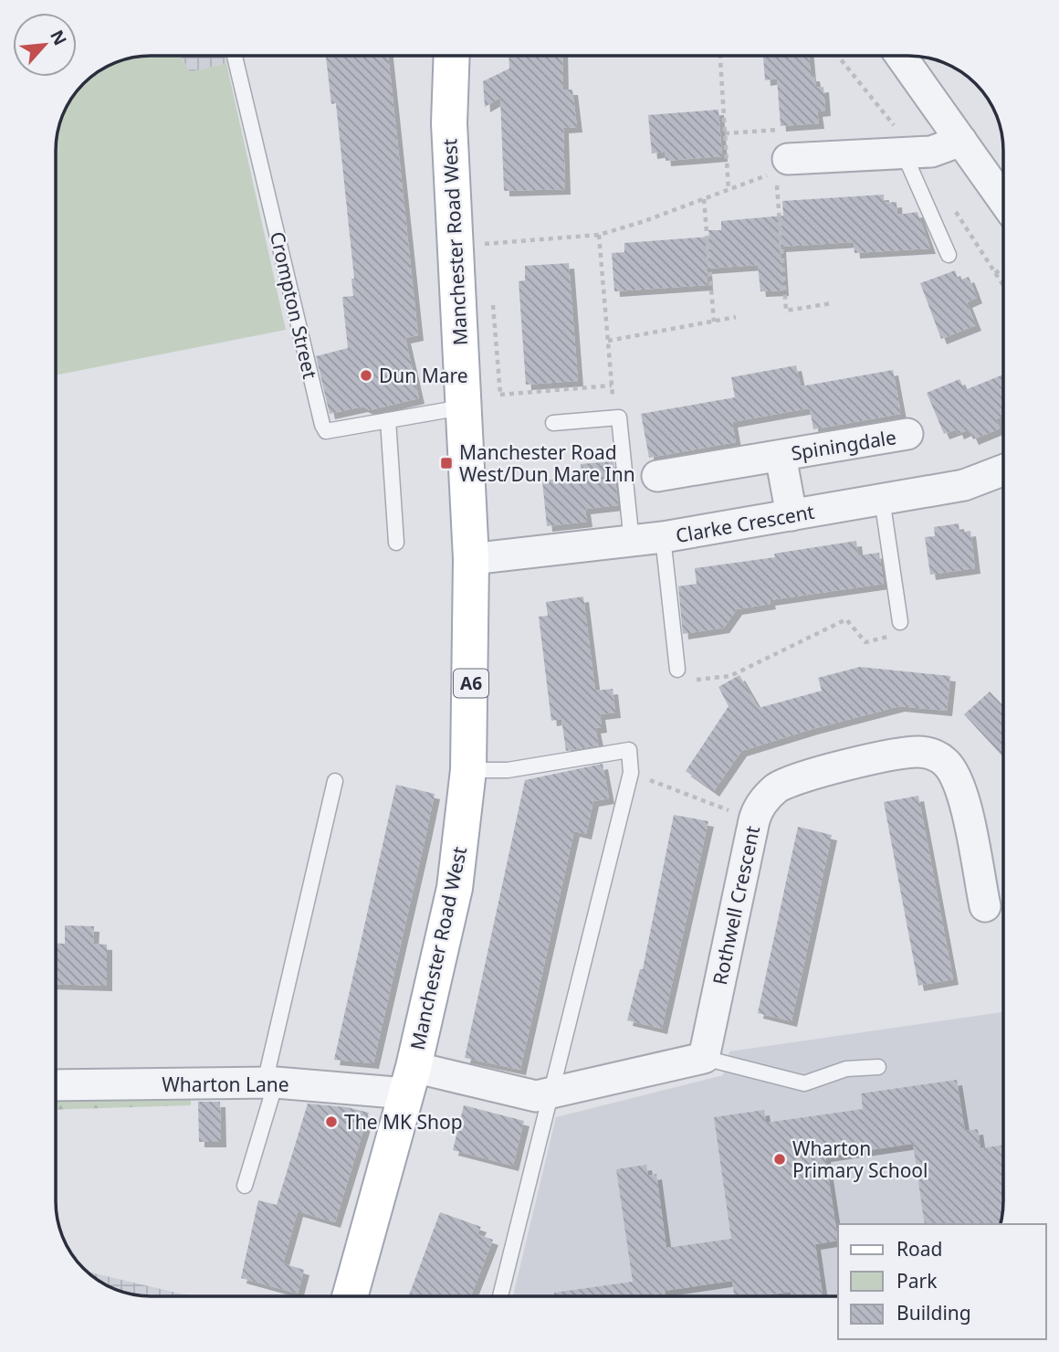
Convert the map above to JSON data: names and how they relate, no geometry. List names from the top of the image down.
{
  "streets": {
    "main road": ["Manchester Road West", "A6"],
    "street": [
      "Spiningdale",
      "Clarke Crescent",
      "Rothwell Crescent",
      "Wharton Lane"
    ],
    "lane": ["Crompton Street"]
  },
  "crossings": [
    ["Manchester Road West", "Crompton Street"],
    ["Manchester Road West", "Clarke Crescent"],
    ["Manchester Road West", "Wharton Lane"],
    ["Spiningdale", "Clarke Crescent"]
  ],
  "places": {
    "other": ["Dun Mare", "The MK Shop", "Wharton Primary School"],
    "transit": ["Manchester Road West/Dun Mare Inn"]
  },
  "legend": ["Road", "Park", "Building"],
  "north": "top right"
}
